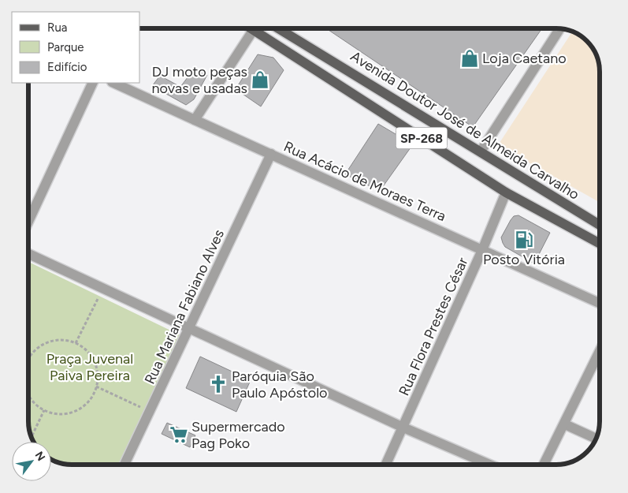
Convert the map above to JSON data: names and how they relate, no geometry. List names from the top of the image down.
{
  "streets": {
    "main road": ["Avenida Doutor José de Almeida Carvalho", "SP-268"],
    "street": ["Rua Acácio de Moraes Terra", "Rua Mariana Fabiano Alves", "Rua Flora Prestes César"]
  },
  "crossings": [
    ["SP-268", "Rua Flora Prestes César"],
    ["Rua Acácio de Moraes Terra", "Rua Mariana Fabiano Alves"],
    ["Rua Acácio de Moraes Terra", "Rua Flora Prestes César"]
  ],
  "parks": ["Praça Juvenal Paiva Pereira"],
  "places": {
    "shop": ["Loja Caetano", "DJ moto peças novas e usadas"],
    "fuel station": ["Posto Vitória"],
    "church": ["Paróquia São Paulo Apóstolo"],
    "supermarket": ["Supermercado Pag Poko"]
  },
  "legend": ["Rua", "Parque", "Edifício"],
  "north": "top right"
}
